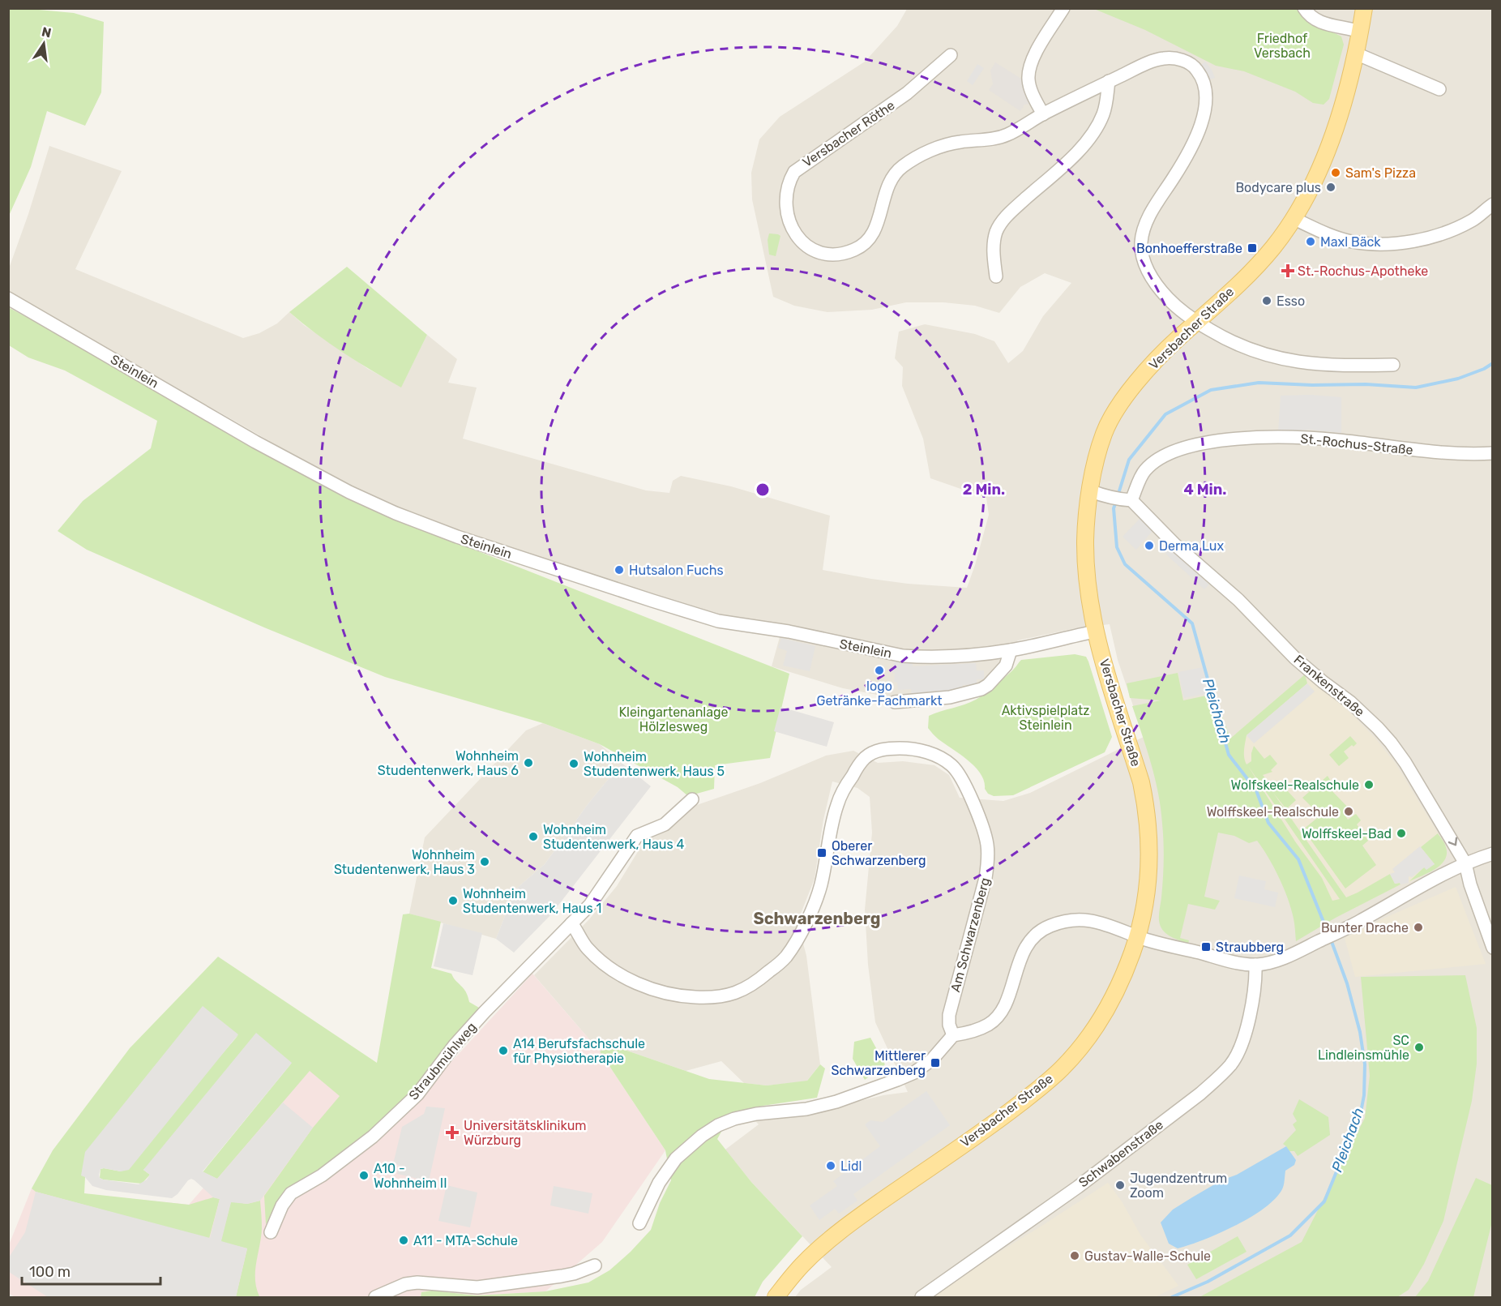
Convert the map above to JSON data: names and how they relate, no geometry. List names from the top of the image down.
{
  "streets": {
    "main road": ["Versbacher Straße"],
    "street": [
      "Versbacher Röthe",
      "Steinlein",
      "St.-Rochus-Straße",
      "Frankenstraße",
      "Am Schwarzenberg",
      "Straubmühlweg",
      "Schwabenstraße"
    ]
  },
  "crossings": [
    ["Versbacher Röthe", "Versbacher Straße"],
    ["Versbacher Straße", "Steinlein"],
    ["St.-Rochus-Straße", "Frankenstraße"],
    ["Am Schwarzenberg", "Straubmühlweg"]
  ],
  "one_way": ["Frankenstraße"],
  "districts": ["Schwarzenberg"],
  "water": ["Pleichach"],
  "parks": ["Friedhof Versbach", "Aktivspielplatz Steinlein", "Kleingartenanlage Hölzlesweg"],
  "places": {
    "other": [
      "Sam's Pizza",
      "Bodycare plus",
      "Maxl Bäck",
      "Esso",
      "Derma Lux",
      "Hutsalon Fuchs",
      "logo Getränke-Fachmarkt",
      "Wohnheim Studentenwerk, Haus 6",
      "Wohnheim Studentenwerk, Haus 5",
      "Wolfskeel-Realschule",
      "Wolffskeel-Realschule",
      "Wolffskeel-Bad",
      "Wohnheim Studentenwerk, Haus 4",
      "Wohnheim Studentenwerk, Haus 3",
      "Wohnheim Studentenwerk, Haus 1",
      "Bunter Drache",
      "SC Lindleinsmühle",
      "A14 Berufsfachschule für Physiotherapie",
      "Lidl",
      "A10 - Wohnheim II",
      "Jugendzentrum Zoom",
      "A11 - MTA-Schule",
      "Gustav-Walle-Schule"
    ],
    "transit": [
      "Bonhoefferstraße",
      "Oberer Schwarzenberg",
      "Straubberg",
      "Mittlerer Schwarzenberg"
    ],
    "health": ["St.-Rochus-Apotheke", "Universitätsklinikum Würzburg"]
  },
  "scale_bar": "100 m",
  "north": "top",
  "rings": ["2 Min.", "4 Min."]
}
